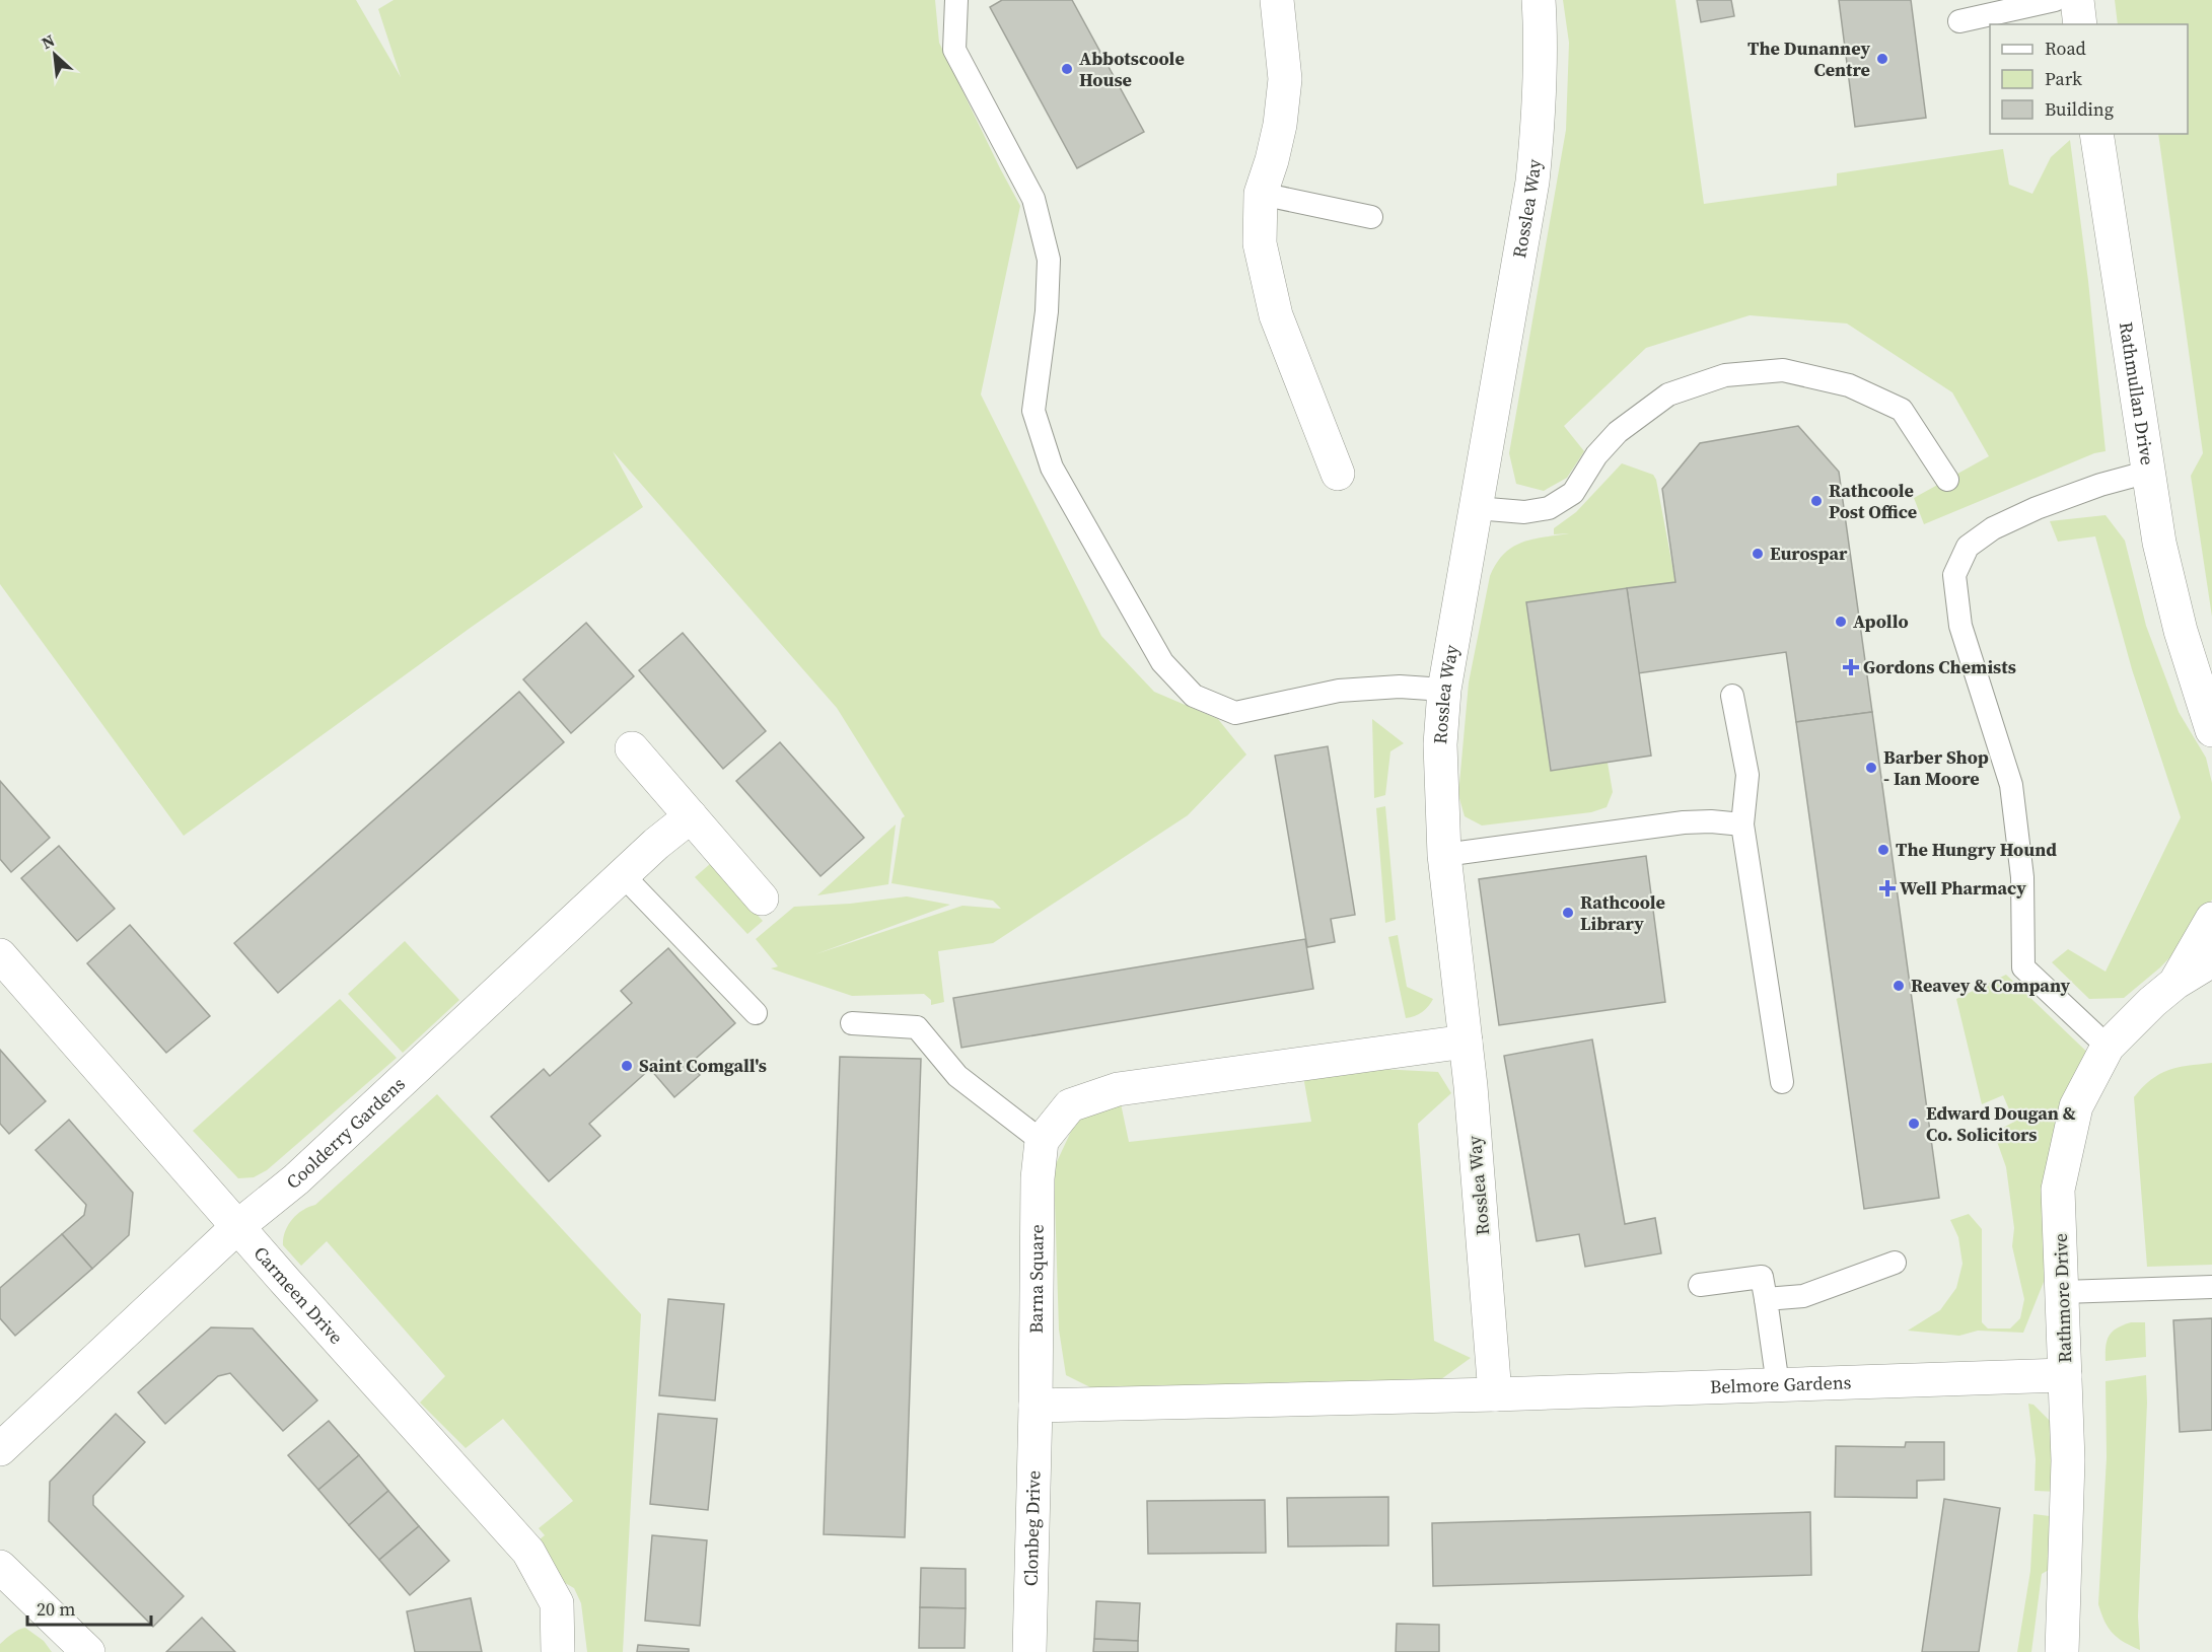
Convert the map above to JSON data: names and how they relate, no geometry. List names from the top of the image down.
{
  "streets": {
    "street": [
      "Rosslea Way",
      "Rathmullan Drive",
      "Coolderry Gardens",
      "Barna Square",
      "Carmeen Drive",
      "Rathmore Drive",
      "Belmore Gardens",
      "Clonbeg Drive"
    ]
  },
  "crossings": [
    ["Rosslea Way", "Belmore Gardens"],
    ["Coolderry Gardens", "Carmeen Drive"],
    ["Barna Square", "Clonbeg Drive"],
    ["Rathmore Drive", "Belmore Gardens"]
  ],
  "places": {
    "other": [
      "The Dunanney Centre",
      "Abbotscoole House",
      "Rathcoole Post Office",
      "Eurospar",
      "Apollo",
      "Barber Shop - Ian Moore",
      "The Hungry Hound",
      "Rathcoole Library",
      "Reavey & Company",
      "Saint Comgall's",
      "Edward Dougan & Co. Solicitors"
    ],
    "health": ["Gordons Chemists", "Well Pharmacy"]
  },
  "legend": ["Road", "Park", "Building"],
  "scale_bar": "20 m",
  "north": "top left"
}
